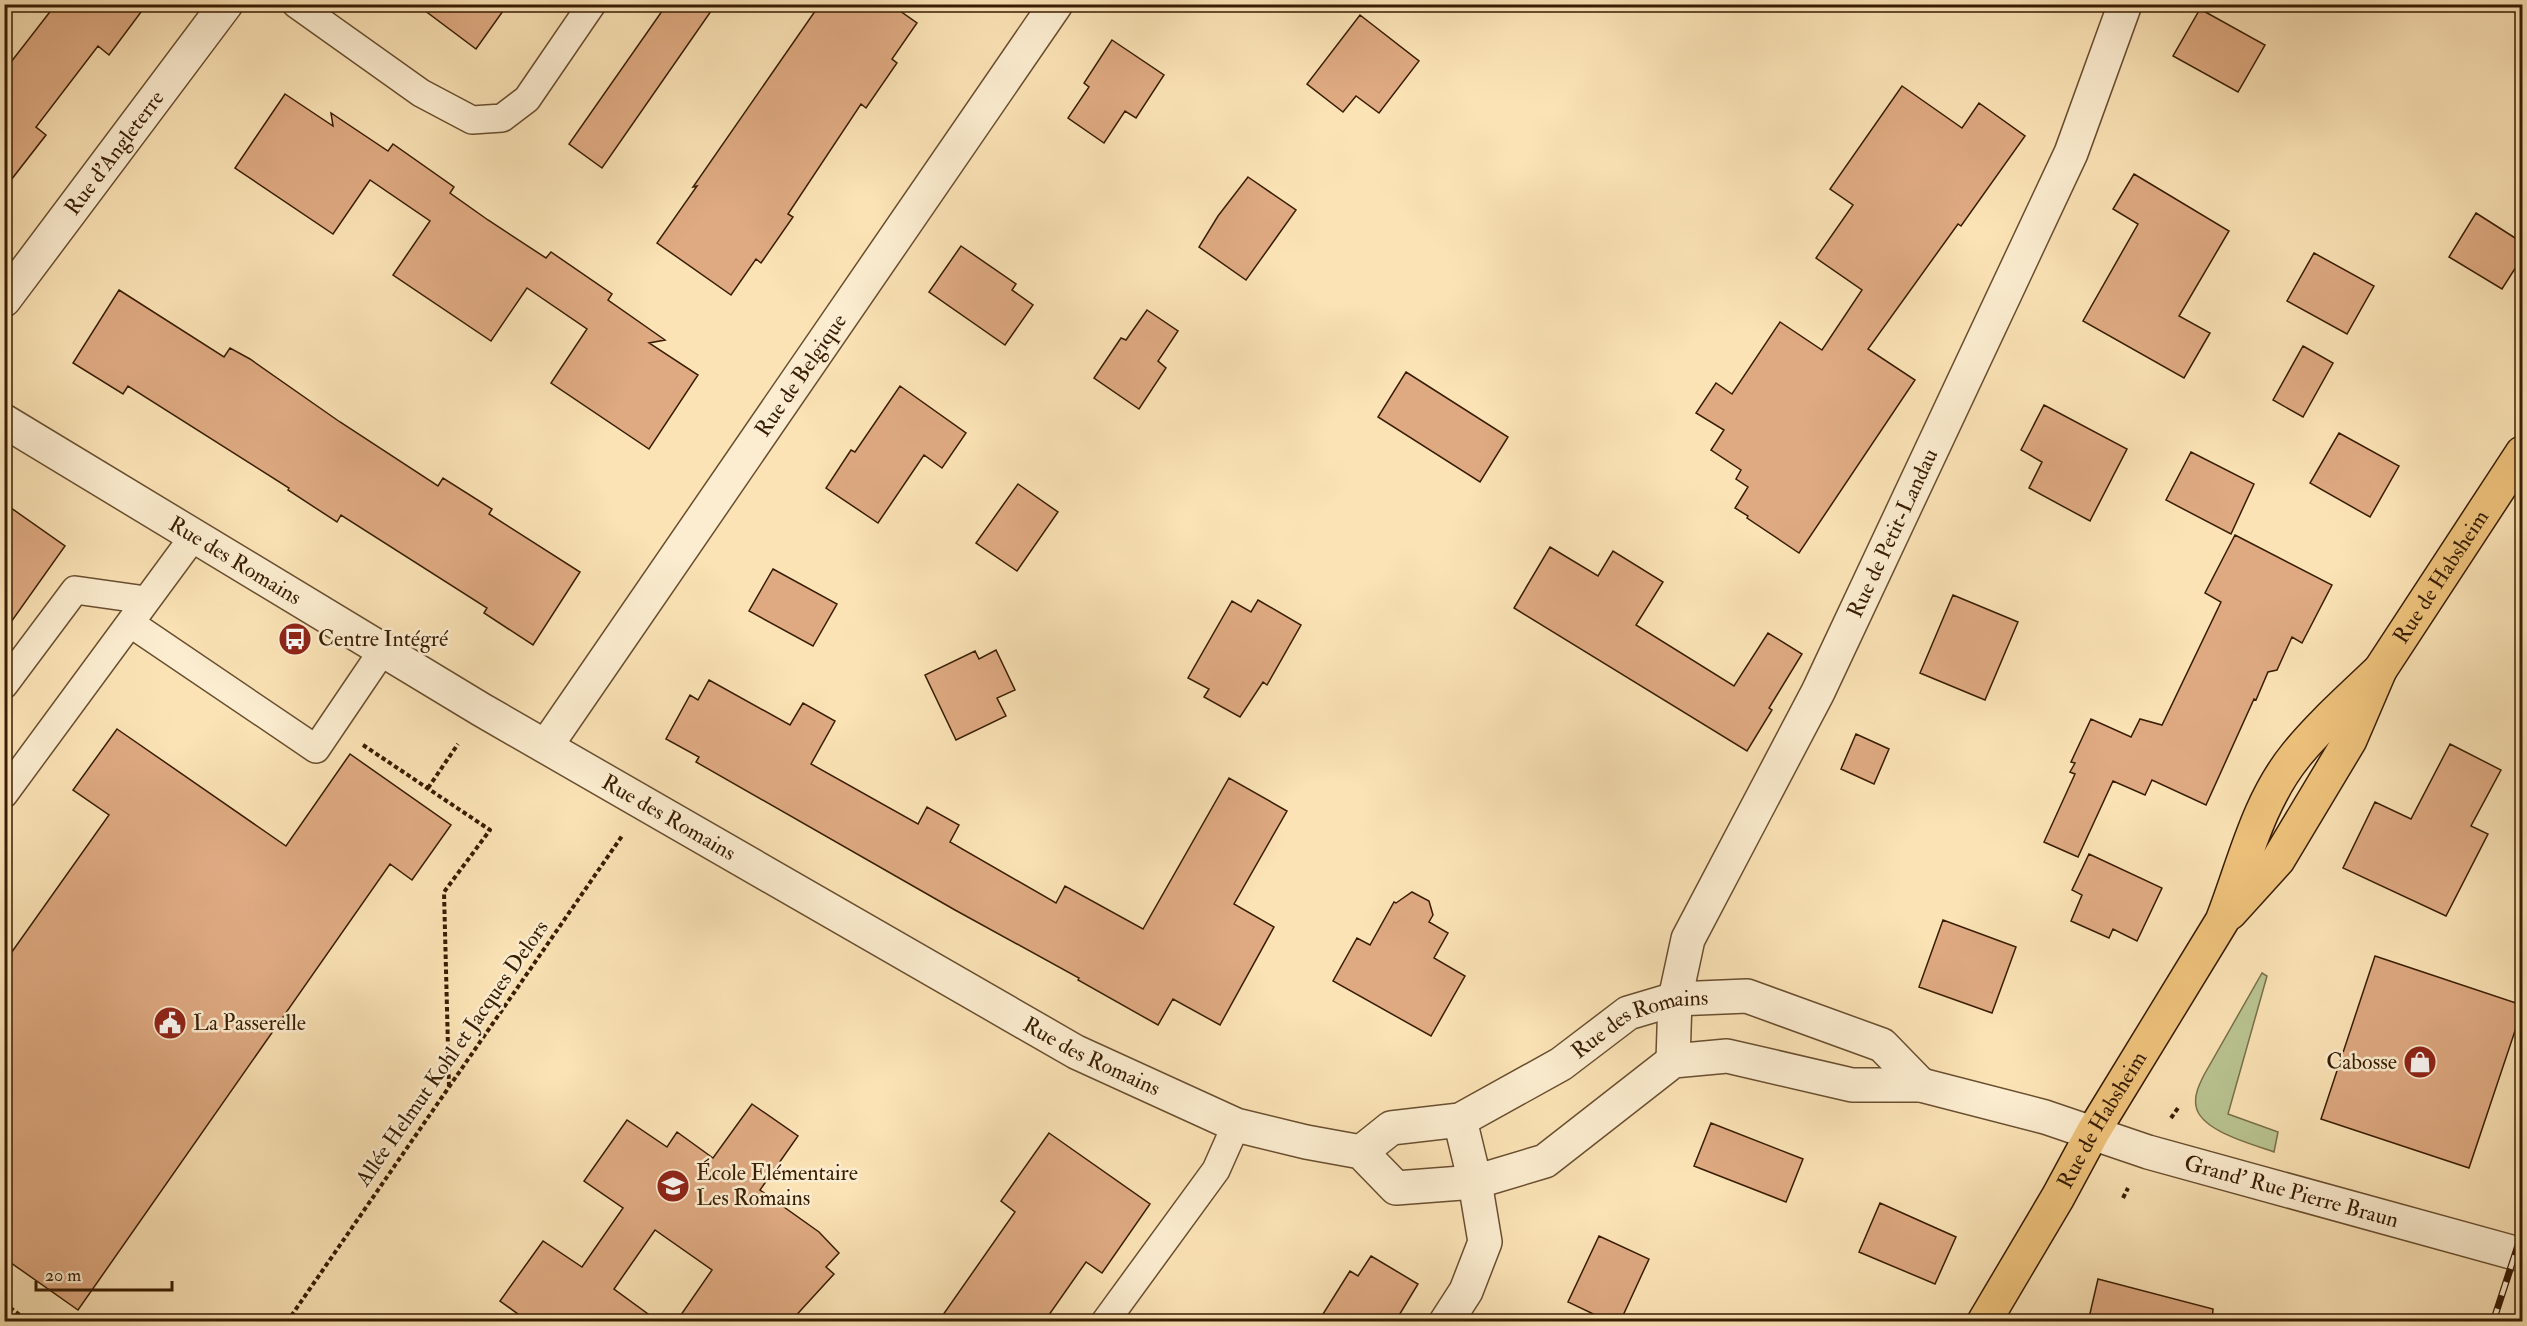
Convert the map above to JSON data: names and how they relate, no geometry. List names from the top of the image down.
{
  "streets": {
    "main road": ["Rue de Habsheim"],
    "street": [
      "Rue d'Angleterre",
      "Rue de Belgique",
      "Rue de Petit-Landau",
      "Rue des Romains",
      "Grand' Rue Pierre Braun"
    ],
    "path": ["Allée Helmut Kohl et Jacques Delors"]
  },
  "crossings": [
    ["Rue de Belgique", "Rue des Romains"],
    ["Rue de Petit-Landau", "Rue des Romains"],
    ["Rue des Romains", "Rue de Habsheim"],
    ["Rue des Romains", "Allée Helmut Kohl et Jacques Delors"],
    ["Rue des Romains", "Grand' Rue Pierre Braun"],
    ["Rue de Habsheim", "Grand' Rue Pierre Braun"]
  ],
  "places": {
    "bus stop": ["Centre Intégré"],
    "public building": ["La Passerelle"],
    "shop": ["Cabosse"],
    "school or university": ["École Elémentaire Les Romains"]
  },
  "scale_bar": "20 m"
}
